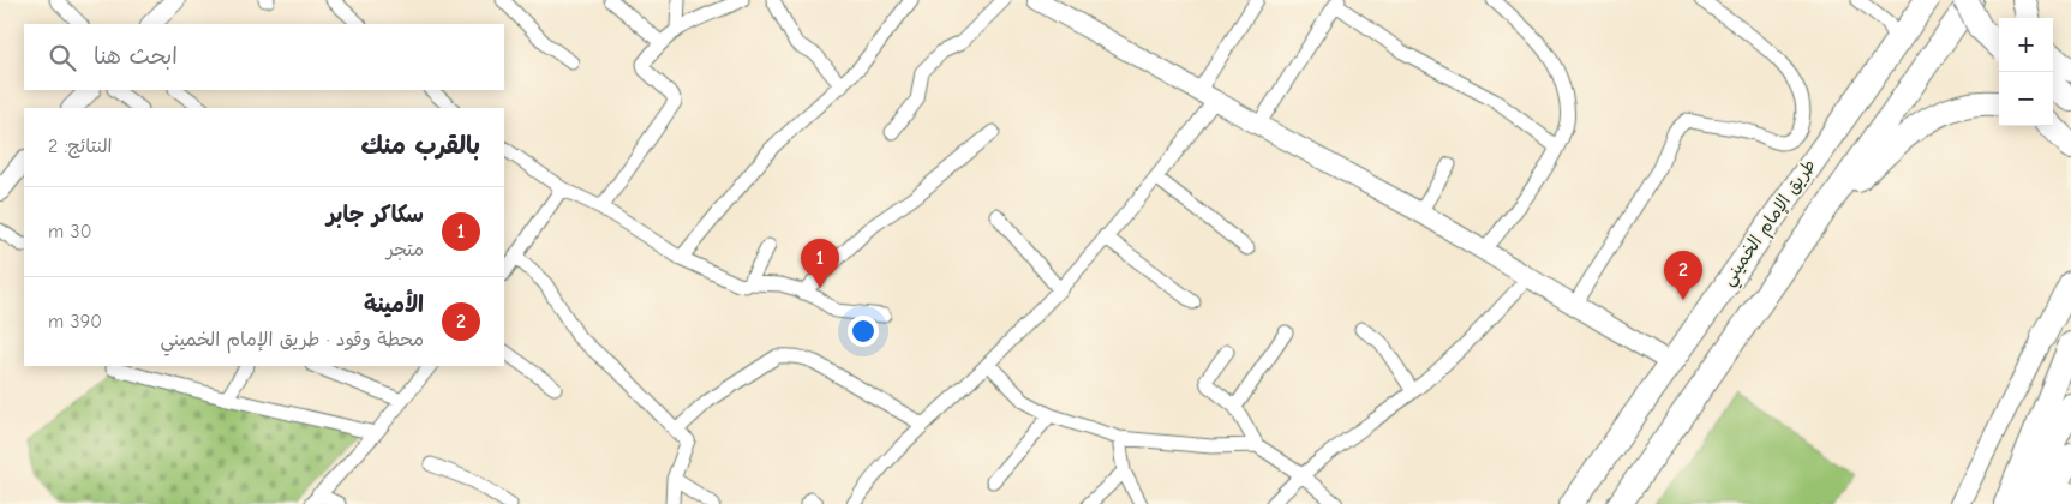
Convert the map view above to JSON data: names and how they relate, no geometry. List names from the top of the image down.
{
  "streets": {
    "highway": ["طريق الإمام الخميني"]
  },
  "page": {
    "map_buttons": ["+", "−"],
    "search": "ابحث هنا",
    "heading": ["بالقرب منك", "النتائج: 2"],
    "list": [
      {
        "mark": "1",
        "name": "سكاكر جابر",
        "note": "متجر",
        "value": "30 m"
      },
      {
        "mark": "2",
        "name": "الأمينة",
        "note": "محطة وقود · طريق الإمام الخميني",
        "value": "390 m"
      }
    ],
    "pins": ["1", "2"]
  }
}
